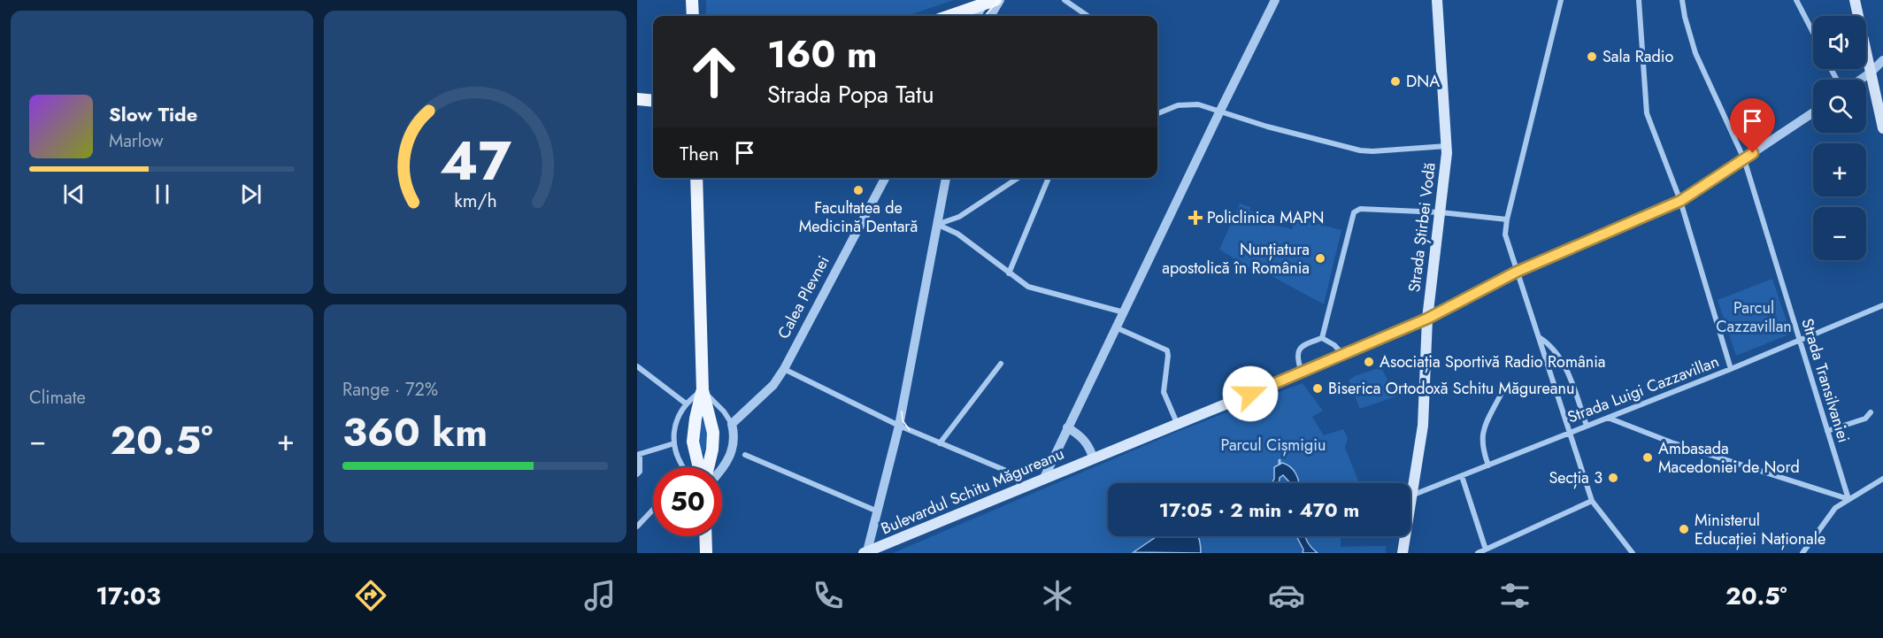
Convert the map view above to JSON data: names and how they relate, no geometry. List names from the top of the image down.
{
  "streets": {
    "main road": ["Strada Știrbei Vodă", "Bulevardul Schitu Măgureanu"],
    "street": ["Calea Plevnei", "Strada Transilvaniei", "Strada Luigi Cazzavillan"]
  },
  "crossings": [
    ["Strada Știrbei Vodă", "Strada Luigi Cazzavillan"],
    ["Strada Știrbei Vodă", "Bulevardul Schitu Măgureanu"],
    ["Strada Transilvaniei", "Strada Luigi Cazzavillan"]
  ],
  "parks": ["Parcul Cazzavillan", "Parcul Cișmigiu"],
  "places": {
    "other": [
      "Sala Radio",
      "DNA",
      "Facultatea de Medicină Dentară",
      "Nunțiatura apostolică în România",
      "Asociația Sportivă Radio România",
      "Biserica Ortodoxă Schitu Măgureanu",
      "Ambasada Macedoniei de Nord",
      "Secția 3",
      "Ministerul Educației Naționale"
    ],
    "health": ["Policlinica MAPN"]
  },
  "page": {
    "map_buttons": ["+", "−"],
    "turn": ["160 m", "Strada Popa Tatu"],
    "song": ["Slow Tide", "Marlow"],
    "then": "Then",
    "tile": [
      "Climate",
      ["Range · 72%", "360 km"]
    ],
    "heat": ["−", "20.5°", "+"],
    "limit": "50",
    "trip": "17:05 · 2 min · 470 m",
    "tabs": ["17:03", "20.5°"],
    "gauge": ["47", "km/h"]
  }
}
